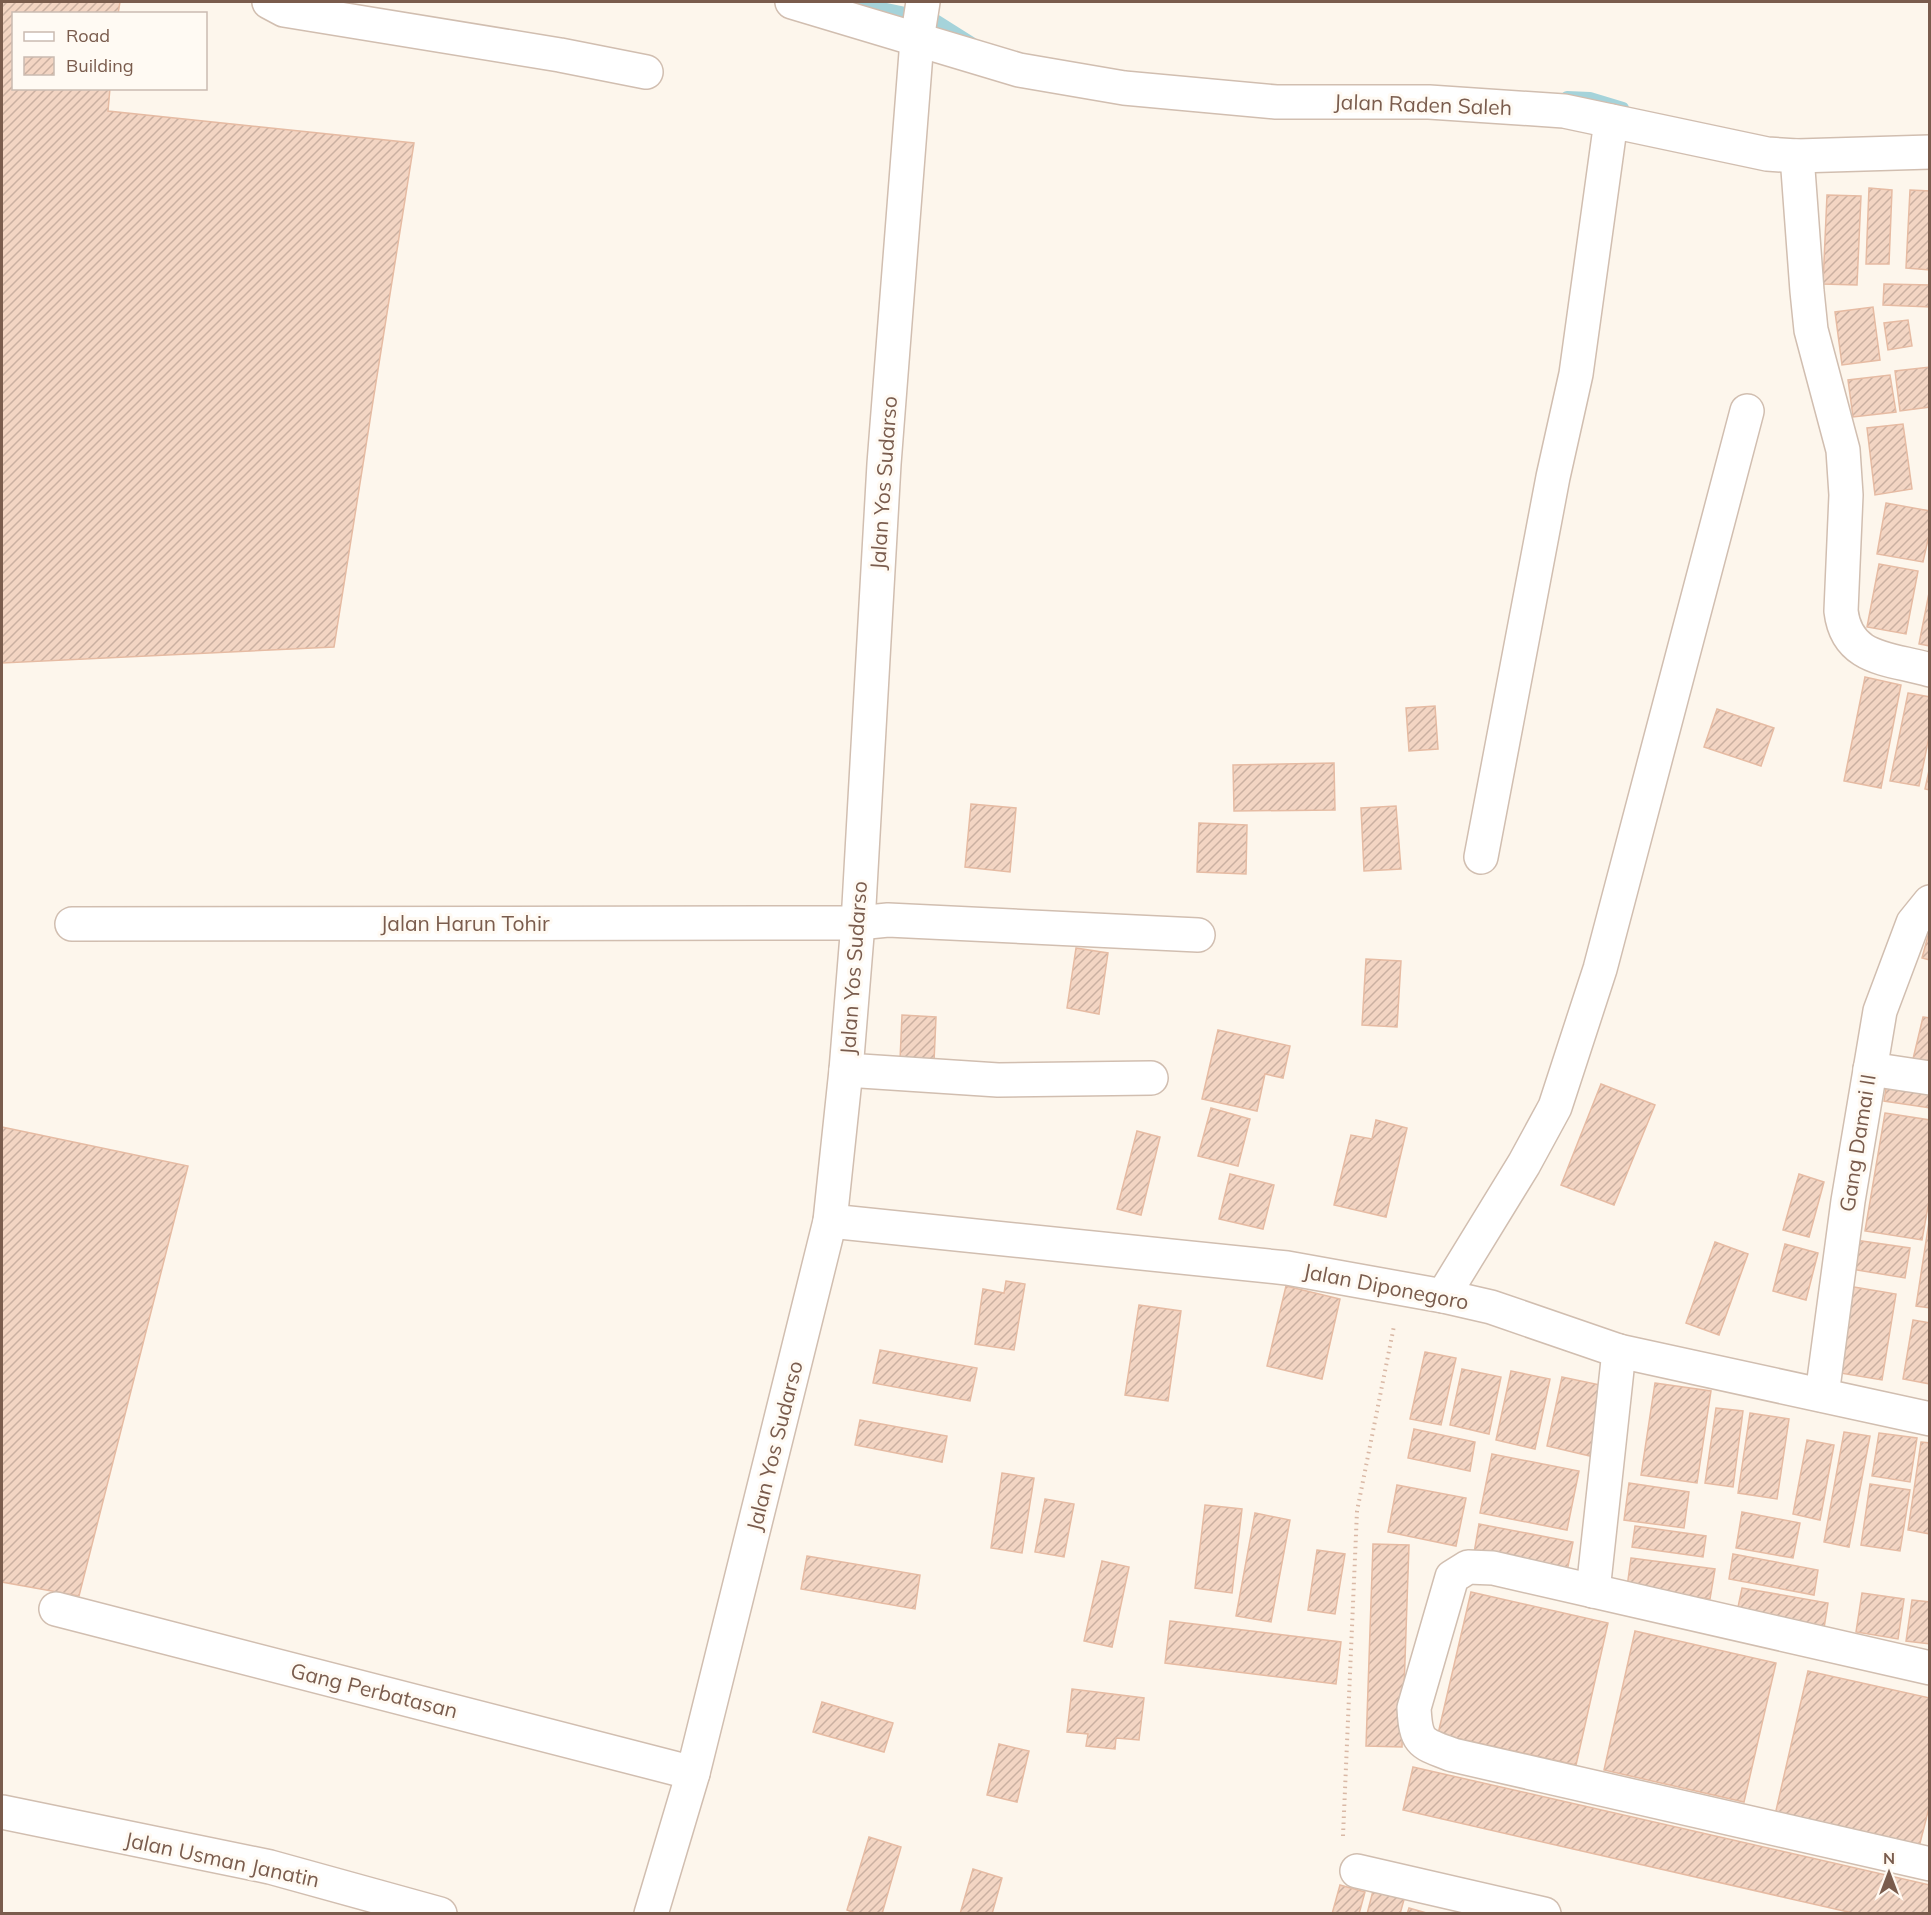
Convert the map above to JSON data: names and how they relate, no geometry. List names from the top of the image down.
{
  "streets": {
    "street": [
      "Jalan Raden Saleh",
      "Jalan Yos Sudarso",
      "Jalan Harun Tohir",
      "Gang Damai II",
      "Jalan Diponegoro",
      "Gang Perbatasan",
      "Jalan Usman Janatin"
    ]
  },
  "crossings": [
    ["Jalan Raden Saleh", "Jalan Yos Sudarso"],
    ["Jalan Yos Sudarso", "Jalan Harun Tohir"],
    ["Jalan Yos Sudarso", "Jalan Diponegoro"],
    ["Jalan Yos Sudarso", "Gang Perbatasan"],
    ["Gang Damai II", "Jalan Diponegoro"]
  ],
  "legend": ["Road", "Building"],
  "north": "top"
}
